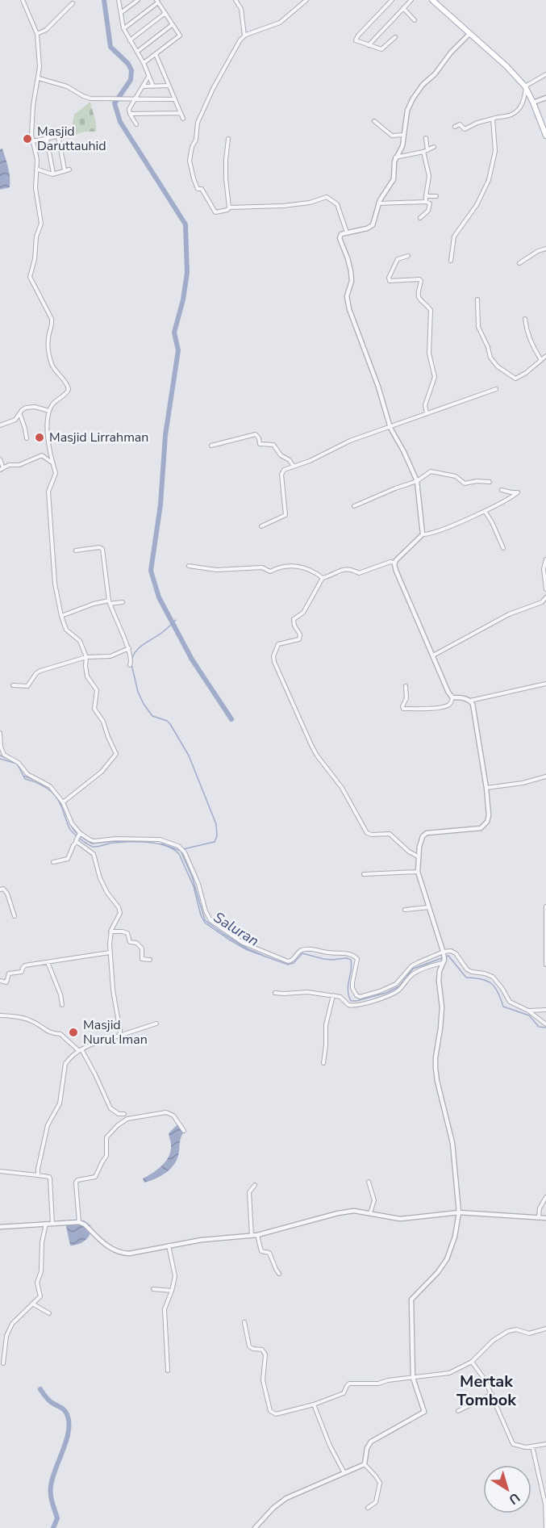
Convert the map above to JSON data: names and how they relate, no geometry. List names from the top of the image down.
{
  "districts": ["Mertak Tombok"],
  "water": ["Saluran"],
  "places": ["Masjid Daruttauhid", "Masjid Lirrahman", "Masjid Nurul Iman"],
  "north": "bottom right"
}
